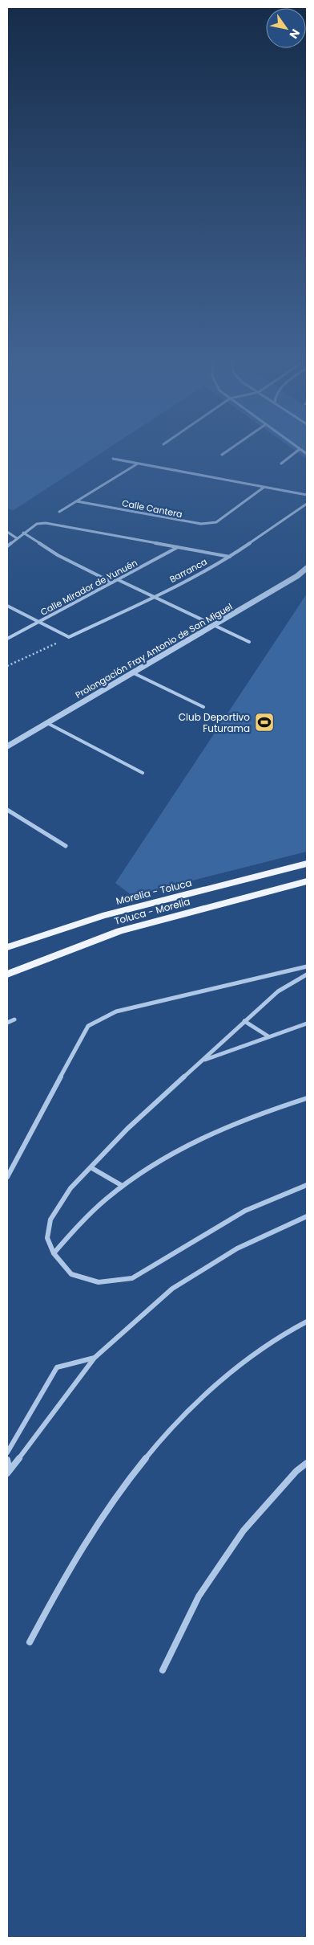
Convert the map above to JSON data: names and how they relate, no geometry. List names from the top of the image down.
{
  "streets": {
    "main road": ["Morelia - Toluca", "Toluca - Morelia"],
    "street": [
      "Calle Cantera",
      "Barranca",
      "Calle Mirador de Yunuén",
      "Prolongación Fray Antonio de San Miguel"
    ]
  },
  "places": {
    "sports": ["Club Deportivo Futurama"]
  },
  "north": "bottom right"
}
